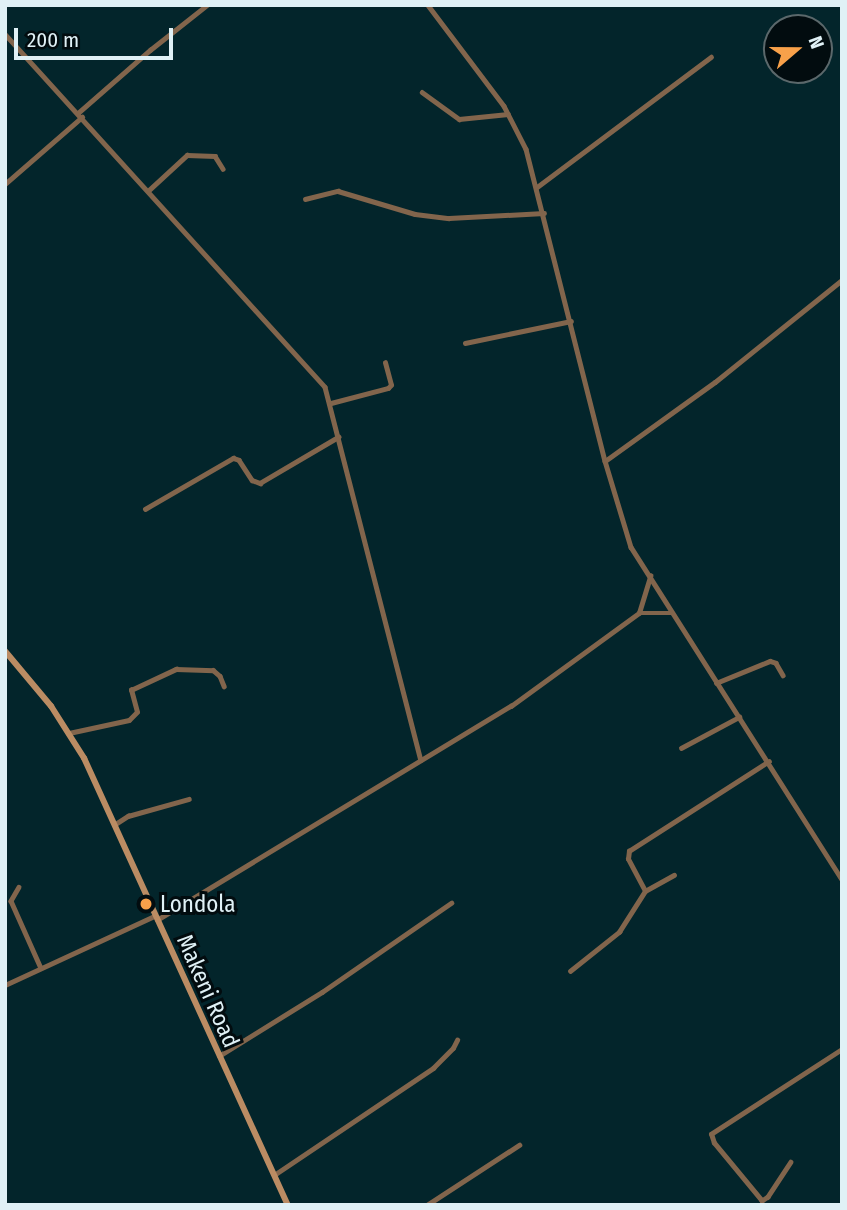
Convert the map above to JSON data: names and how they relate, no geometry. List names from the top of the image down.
{
  "streets": {
    "main road": ["Makeni Road"]
  },
  "places": ["Londola"],
  "scale_bar": "200 m",
  "north": "right"
}
